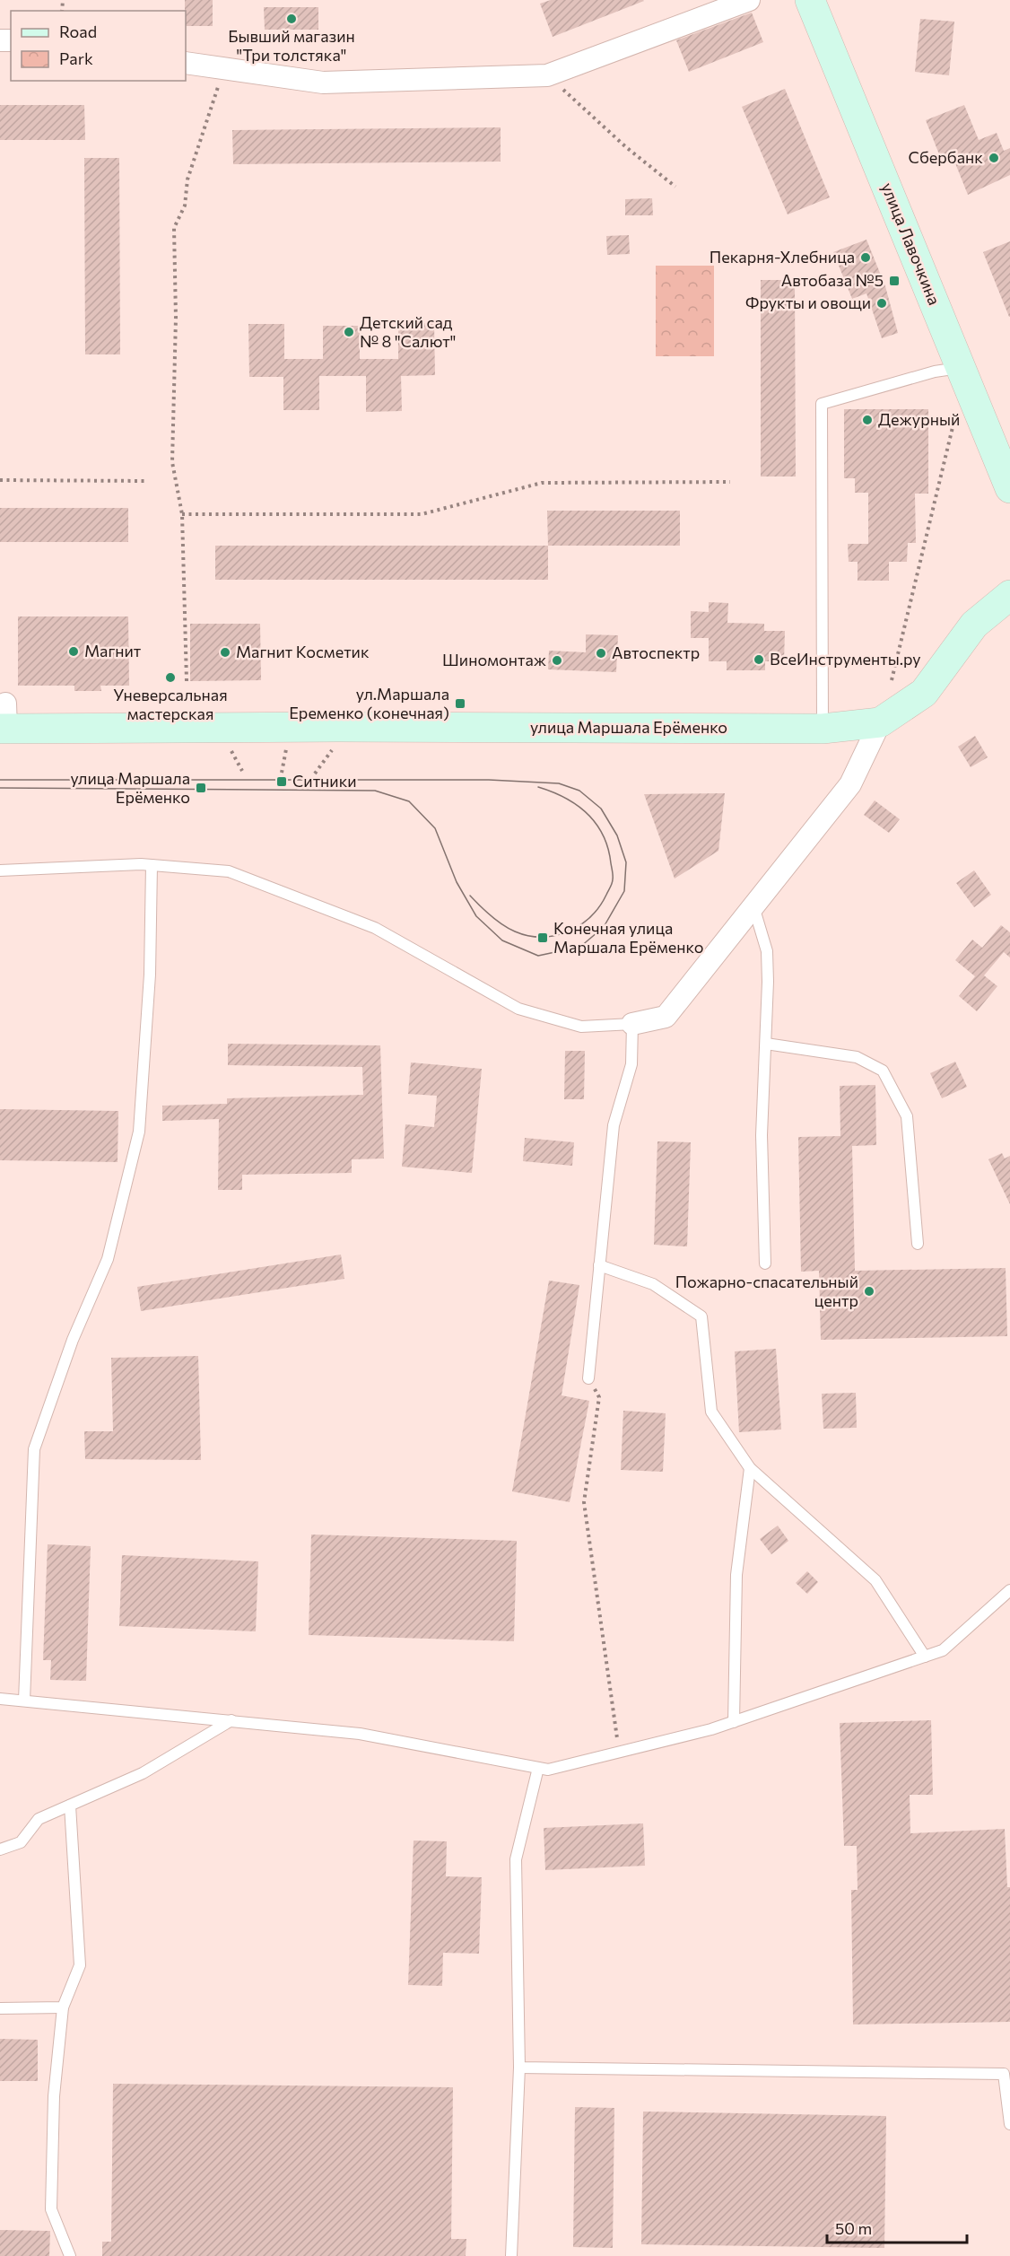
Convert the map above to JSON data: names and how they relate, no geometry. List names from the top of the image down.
{
  "streets": {
    "main road": ["улица Лавочкина", "улица Маршала Ерёменко"]
  },
  "places": {
    "other": [
      "Бывший магазин \"Три толстяка\"",
      "Сбербанк",
      "Пекарня-Хлебница",
      "Фрукты и овощи",
      "Детский сад № 8 \"Салют\"",
      "Дежурный",
      "Магнит",
      "Магнит Косметик",
      "Автоспектр",
      "ВсеИнструменты.ру",
      "Шиномонтаж",
      "Уневерсальная мастерская",
      "Пожарно-спасательный центр"
    ],
    "transit": [
      "Автобаза №5",
      "ул.Маршала Еременко (конечная)",
      "Ситники",
      "улица Маршала Ерёменко",
      "Конечная улица Маршала Ерёменко"
    ]
  },
  "legend": ["Road", "Park"],
  "scale_bar": "50 m"
}
